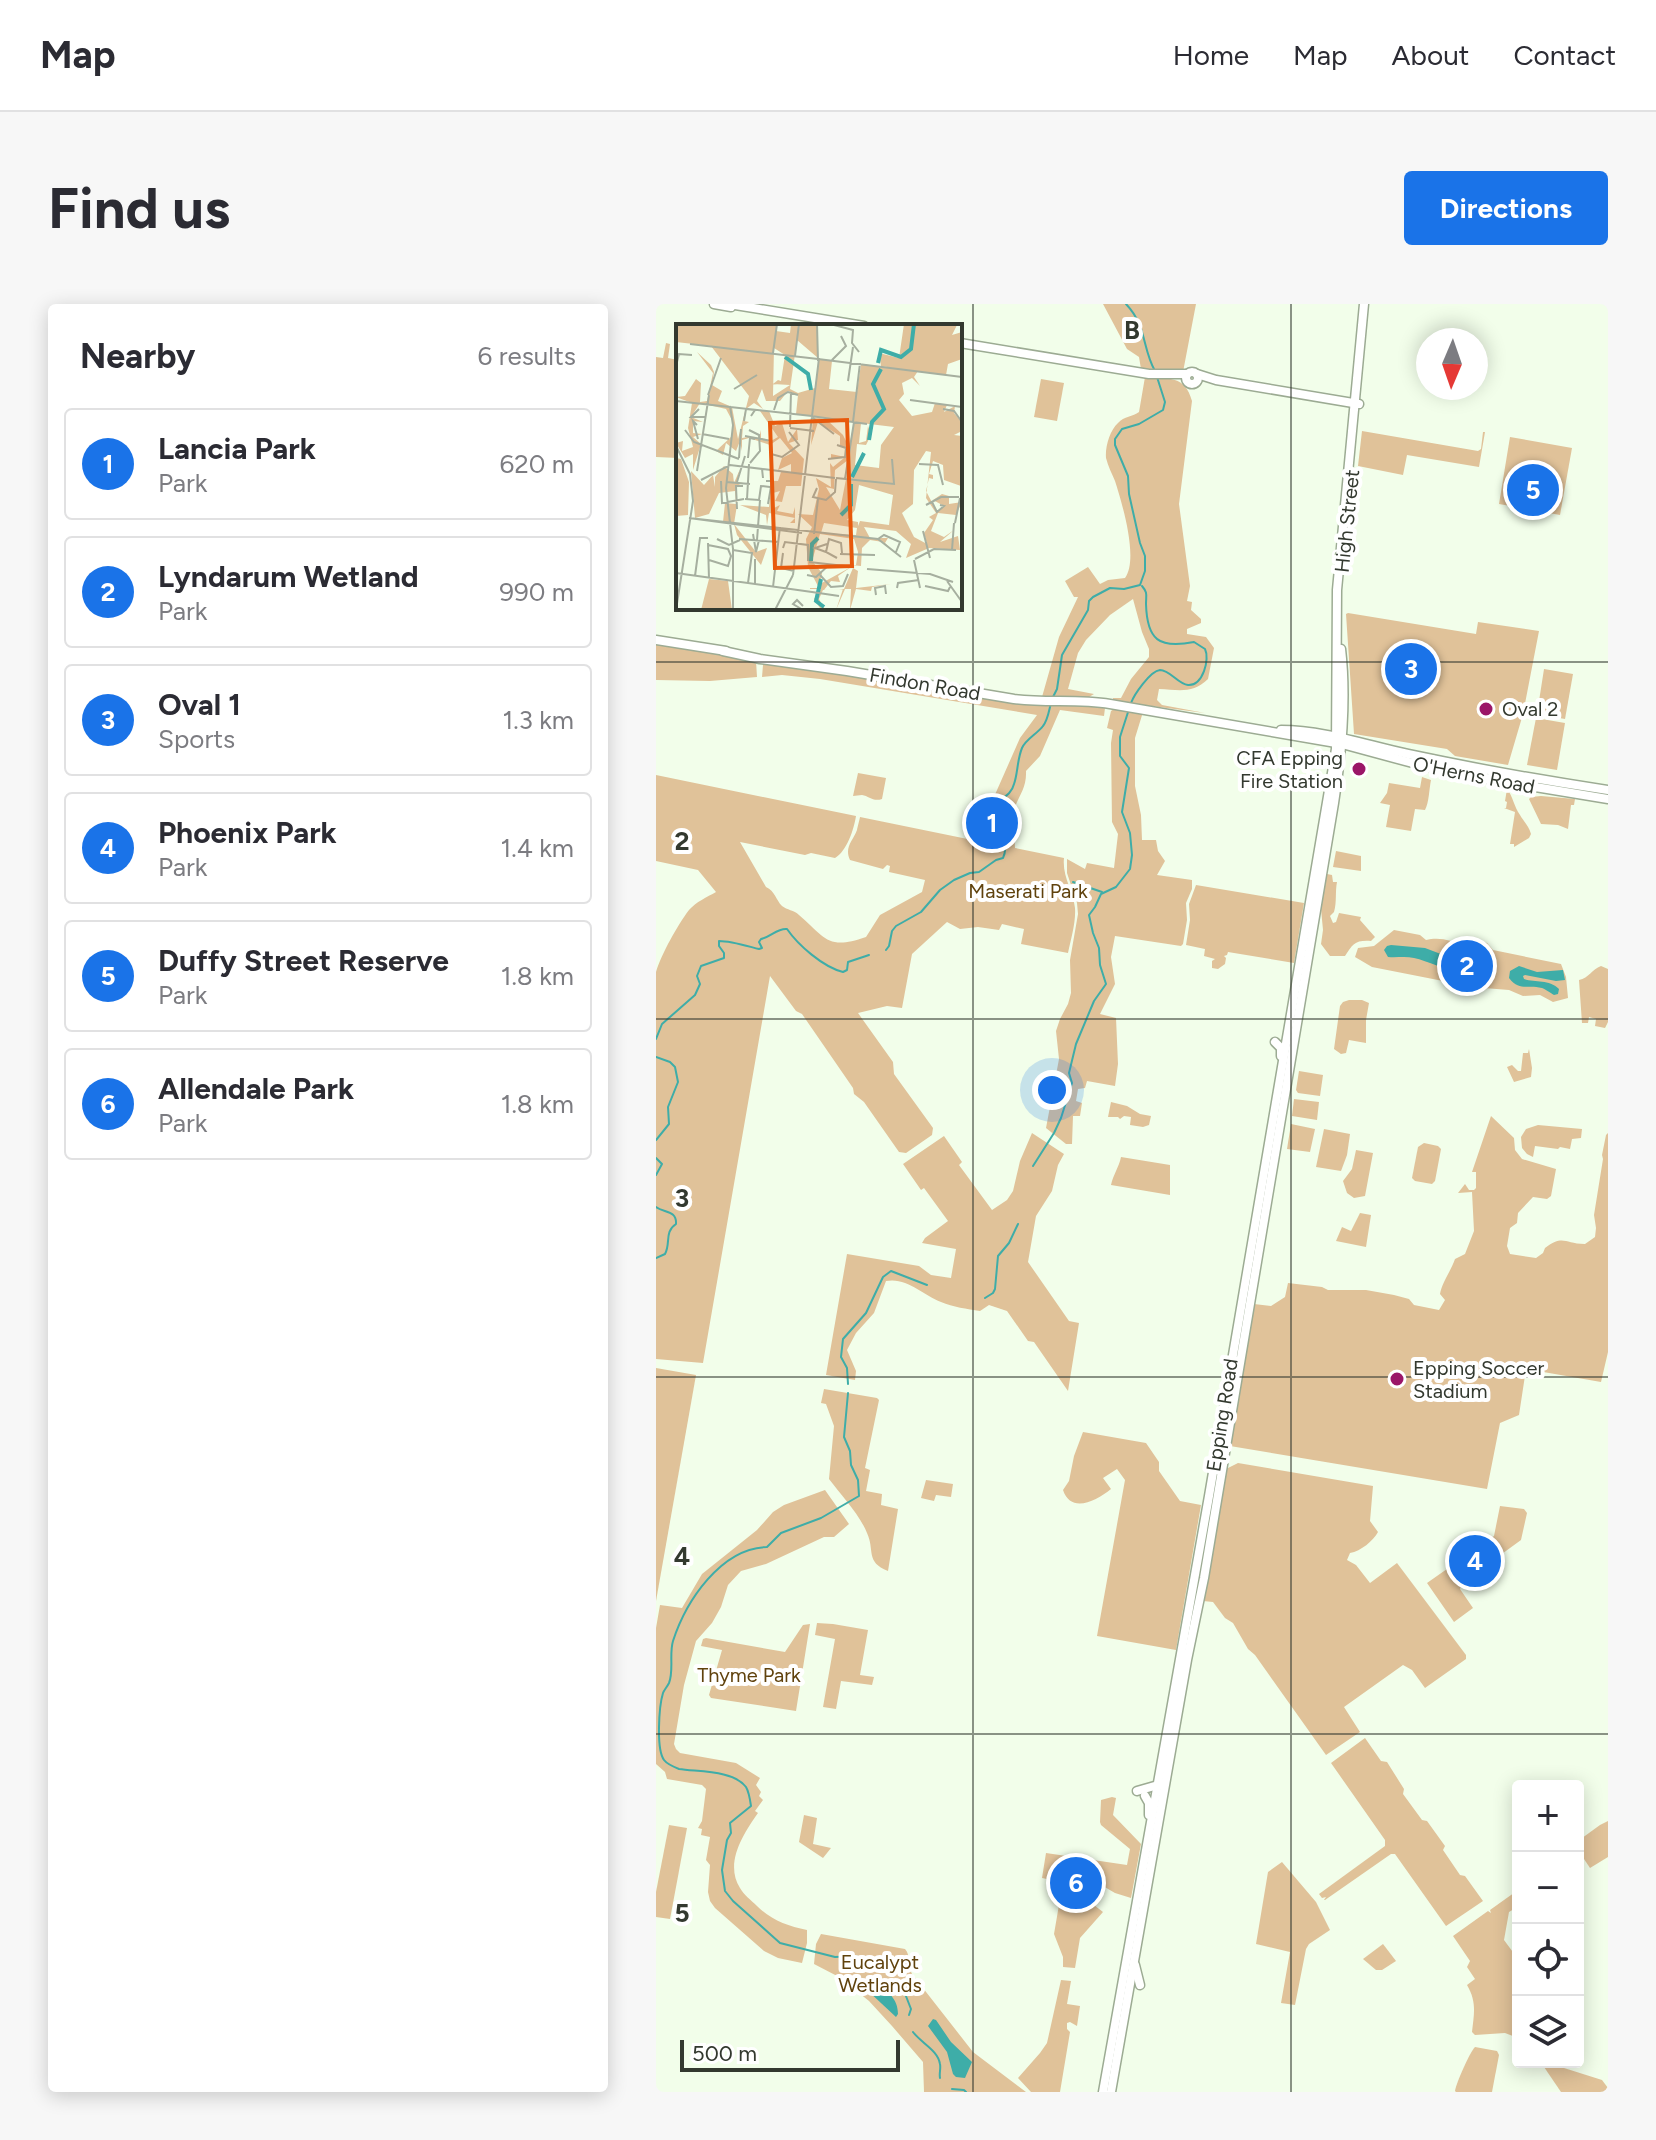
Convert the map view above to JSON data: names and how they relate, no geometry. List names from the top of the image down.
{
  "streets": {
    "main road": [
      "High Street",
      "Findon Road",
      "O'Herns Road",
      "Epping Road"
    ]
  },
  "crossings": [
    ["High Street", "Findon Road"],
    ["High Street", "O'Herns Road"],
    ["High Street", "Epping Road"],
    ["Findon Road", "O'Herns Road"],
    ["Findon Road", "Epping Road"],
    ["O'Herns Road", "Epping Road"]
  ],
  "parks": ["Maserati Park", "Thyme Park", "Eucalypt Wetlands"],
  "places": ["Oval 2", "CFA Epping Fire Station", "Epping Soccer Stadium"],
  "scale_bar": "500 m",
  "north": "bottom",
  "page": {
    "header": "Map",
    "nav": [
      "Home",
      "Map",
      "About",
      "Contact"
    ],
    "buttons": "Directions",
    "title": "Find us",
    "heading": ["Nearby", "6 results"],
    "list": [
      {
        "mark": "1",
        "name": "Lancia Park",
        "note": "Park",
        "value": "620 m"
      },
      {
        "mark": "2",
        "name": "Lyndarum Wetland",
        "note": "Park",
        "value": "990 m"
      },
      {
        "mark": "3",
        "name": "Oval 1",
        "note": "Sports",
        "value": "1.3 km"
      },
      {
        "mark": "4",
        "name": "Phoenix Park",
        "note": "Park",
        "value": "1.4 km"
      },
      {
        "mark": "5",
        "name": "Duffy Street Reserve",
        "note": "Park",
        "value": "1.8 km"
      },
      {
        "mark": "6",
        "name": "Allendale Park",
        "note": "Park",
        "value": "1.8 km"
      }
    ],
    "pins": [
      "5",
      "3",
      "1",
      "2",
      "4",
      "6"
    ],
    "map_buttons": ["+", "−"],
    "scale": "500 m"
  },
  "grid": {
    "columns": ["B"],
    "rows": [
      "2",
      "3",
      "4",
      "5"
    ]
  }
}
